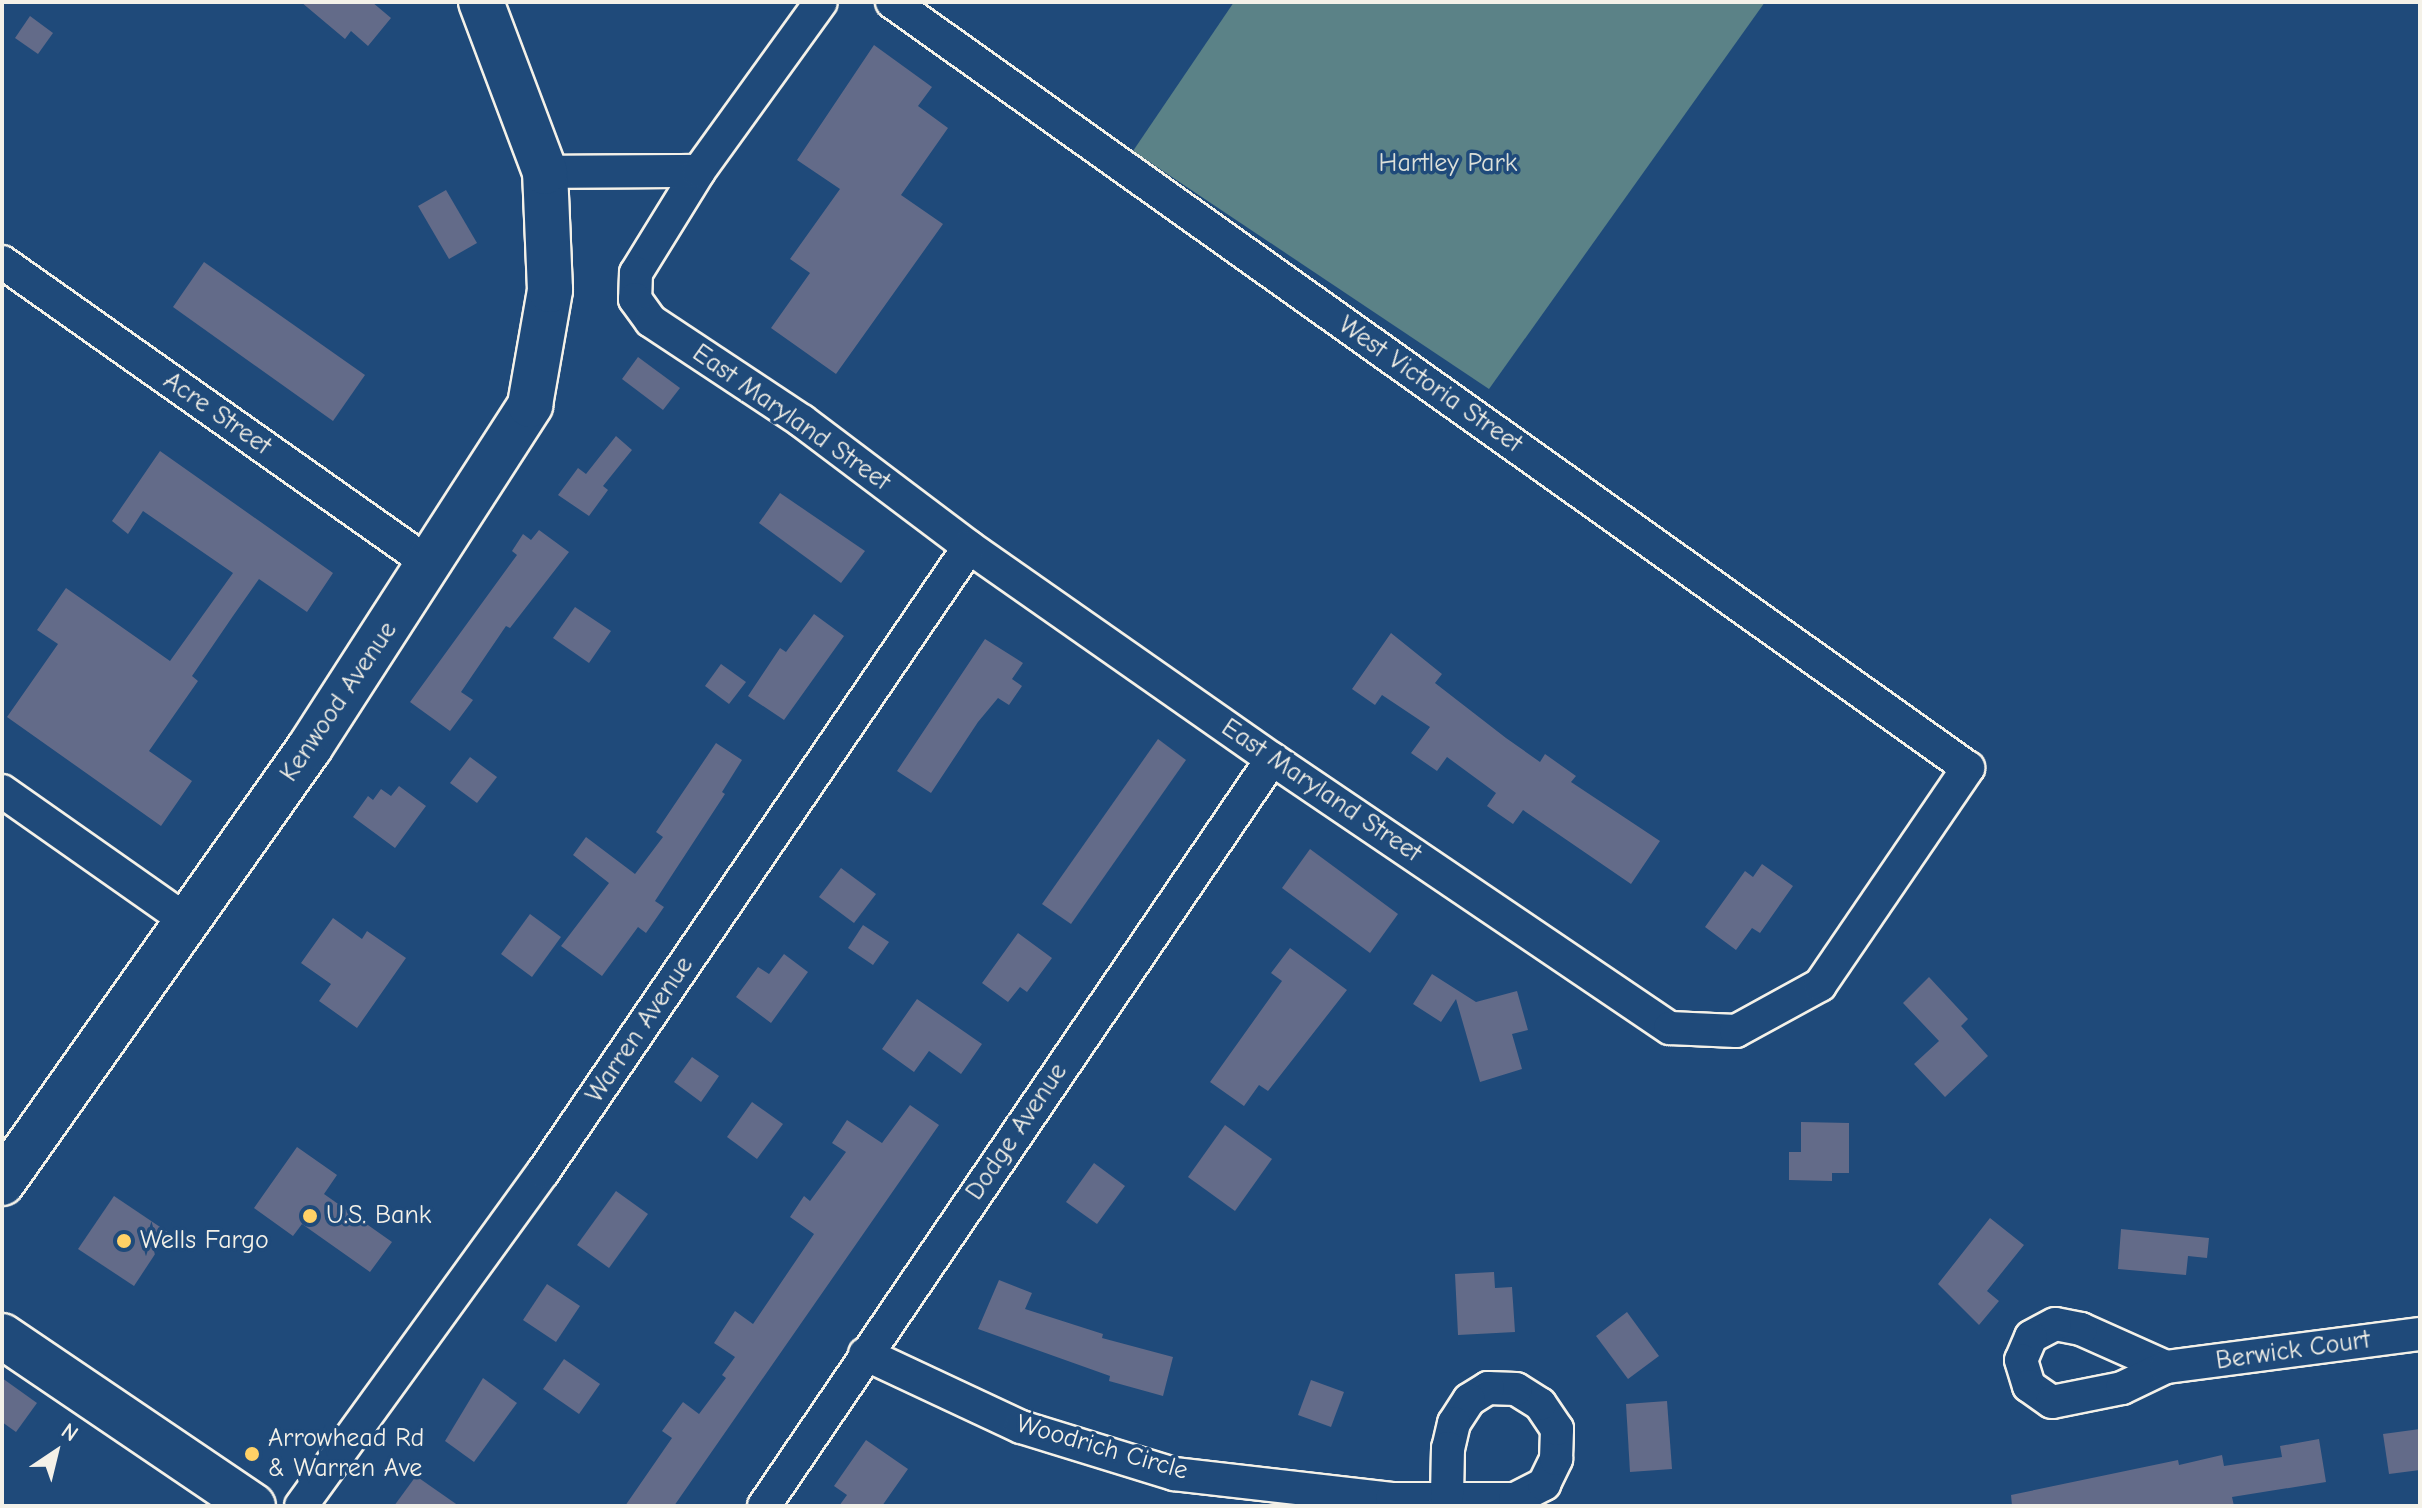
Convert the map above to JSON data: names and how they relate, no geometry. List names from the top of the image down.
{
  "streets": {
    "main road": ["Kenwood Avenue"],
    "street": [
      "West Victoria Street",
      "Acre Street",
      "East Maryland Street",
      "Warren Avenue",
      "Dodge Avenue",
      "Berwick Court",
      "Woodrich Circle"
    ]
  },
  "crossings": [
    ["West Victoria Street", "East Maryland Street"],
    ["Acre Street", "Kenwood Avenue"],
    ["East Maryland Street", "Warren Avenue"],
    ["East Maryland Street", "Dodge Avenue"],
    ["Dodge Avenue", "Woodrich Circle"]
  ],
  "parks": ["Hartley Park"],
  "places": ["U.S. Bank", "Wells Fargo", "Arrowhead Rd & Warren Ave"],
  "north": "top right"
}
